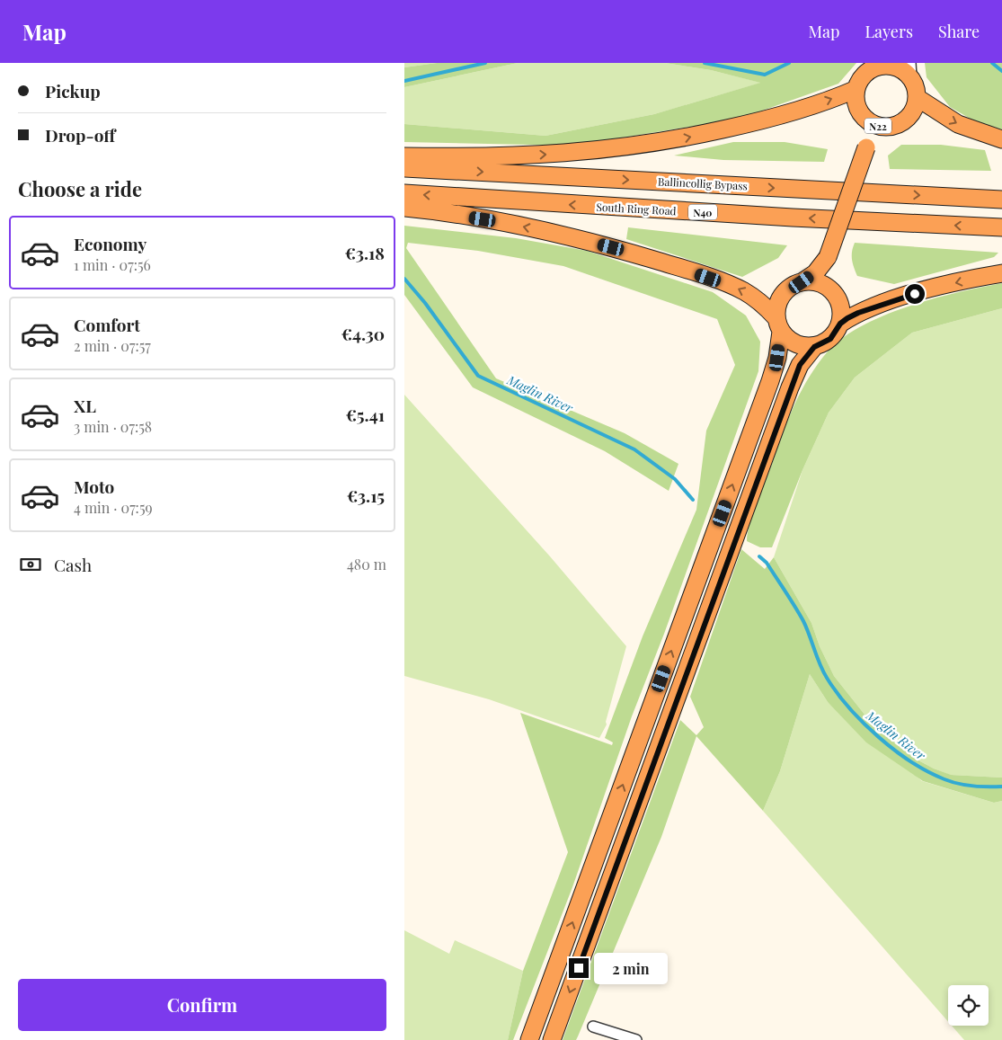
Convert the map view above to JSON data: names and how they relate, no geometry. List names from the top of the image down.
{
  "streets": {
    "highway": [
      "N22",
      "Ballincollig Bypass",
      "South Ring Road",
      "N40"
    ]
  },
  "water": ["Maglin River"],
  "page": {
    "header": "Map",
    "nav": ["Map", "Layers", "Share"],
    "banner": ["Pickup", "Drop-off"],
    "heading": "Choose a ride",
    "list": [
      {
        "name": "Economy",
        "note": "1 min · 07:56",
        "value": "€3.18"
      },
      {
        "name": "Comfort",
        "note": "2 min · 07:57",
        "value": "€4.30"
      },
      {
        "name": "XL",
        "note": "3 min · 07:58",
        "value": "€5.41"
      },
      {
        "name": "Moto",
        "note": "4 min · 07:59",
        "value": "€3.15"
      }
    ],
    "pay": ["Cash", "480 m"],
    "bubble": "2 min",
    "buttons": "Confirm"
  }
}
